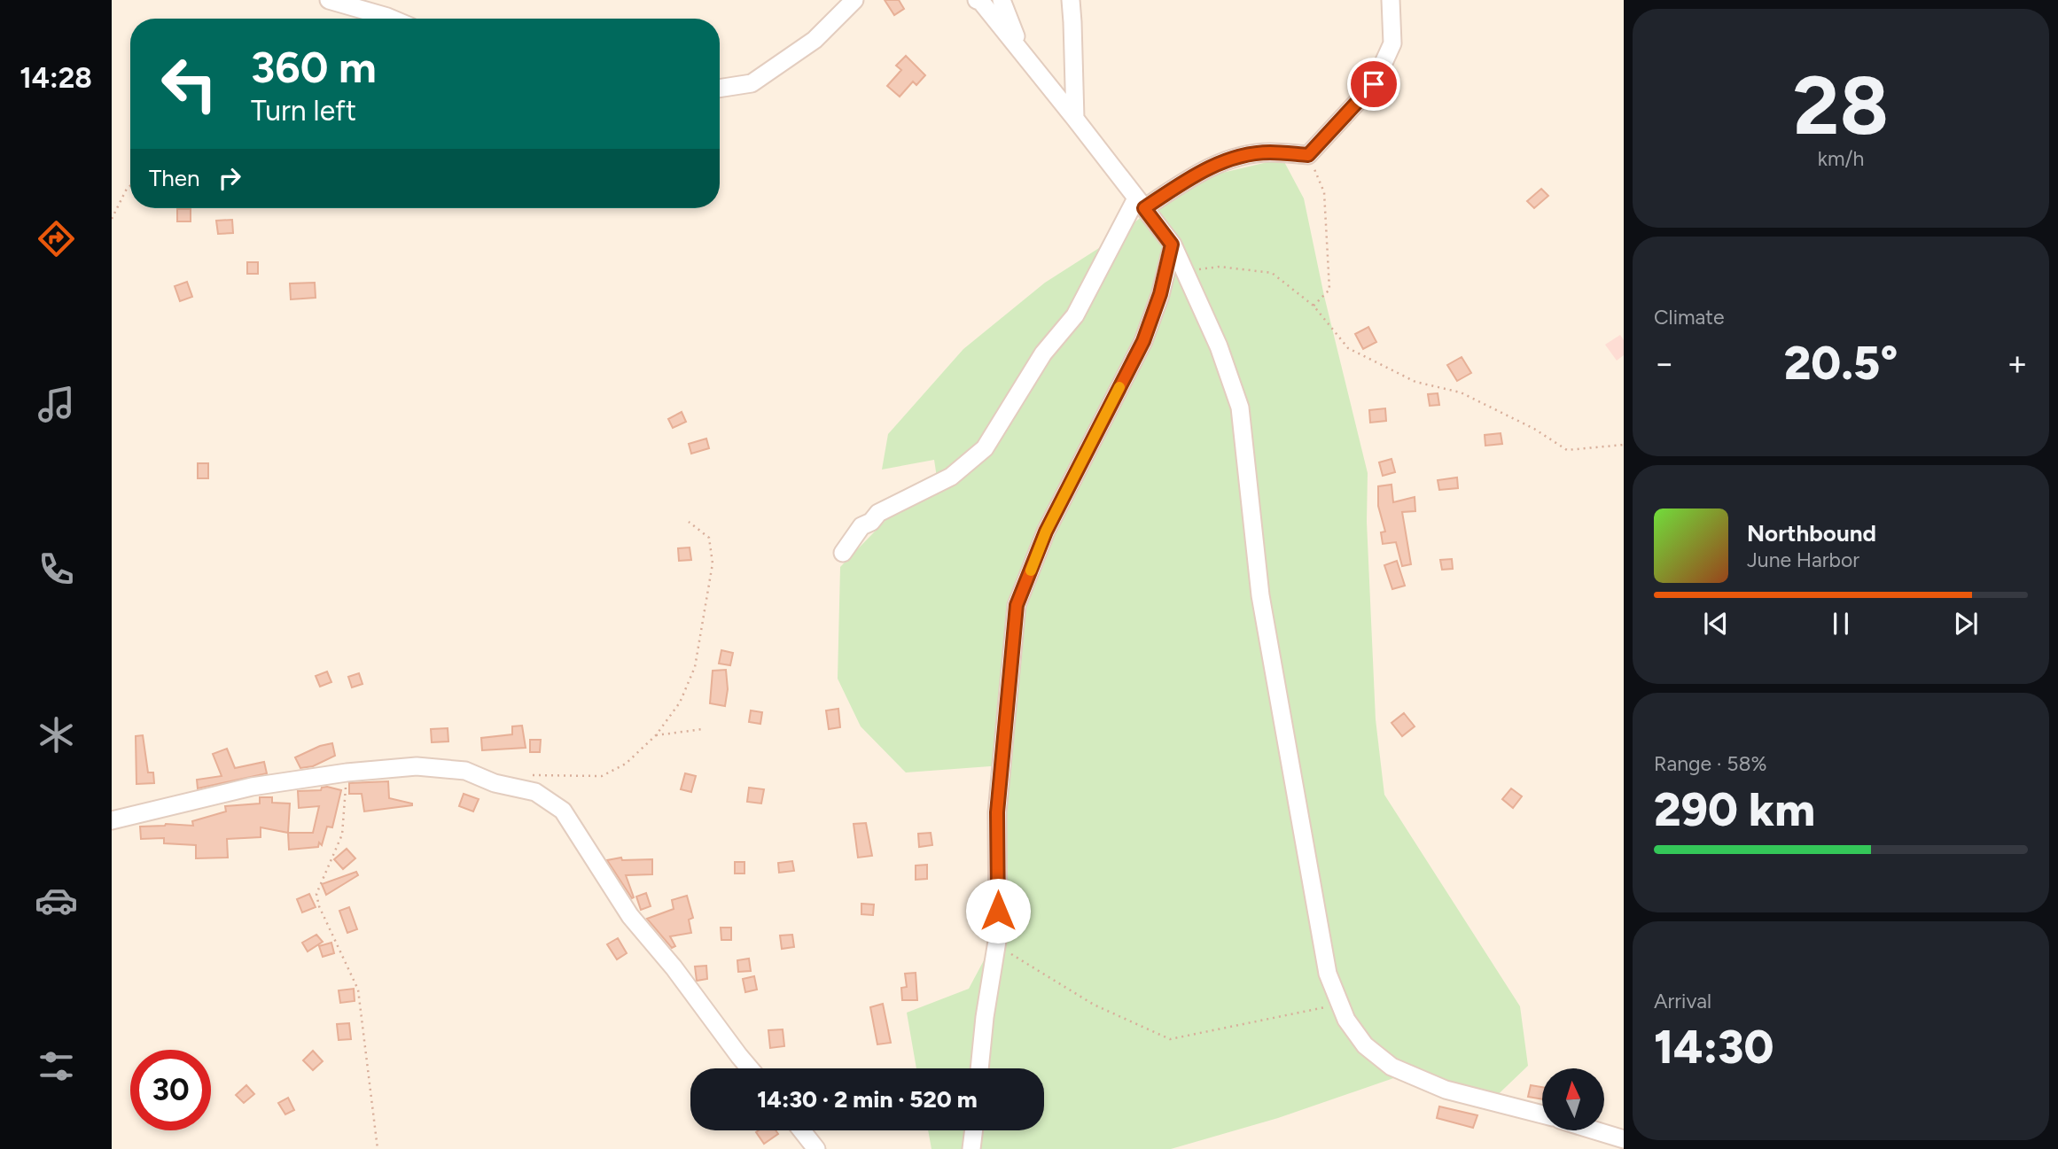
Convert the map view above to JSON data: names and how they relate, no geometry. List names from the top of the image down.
{
  "north": "top",
  "page": {
    "tabs": "14:28",
    "tile": [
      ["28", "km/h"],
      "Climate",
      ["Range · 58%", "290 km"],
      ["Arrival", "14:30"]
    ],
    "turn": ["360 m", "Turn left"],
    "then": "Then",
    "heat": ["−", "20.5°", "+"],
    "song": ["Northbound", "June Harbor"],
    "limit": "30",
    "trip": "14:30 · 2 min · 520 m"
  }
}
